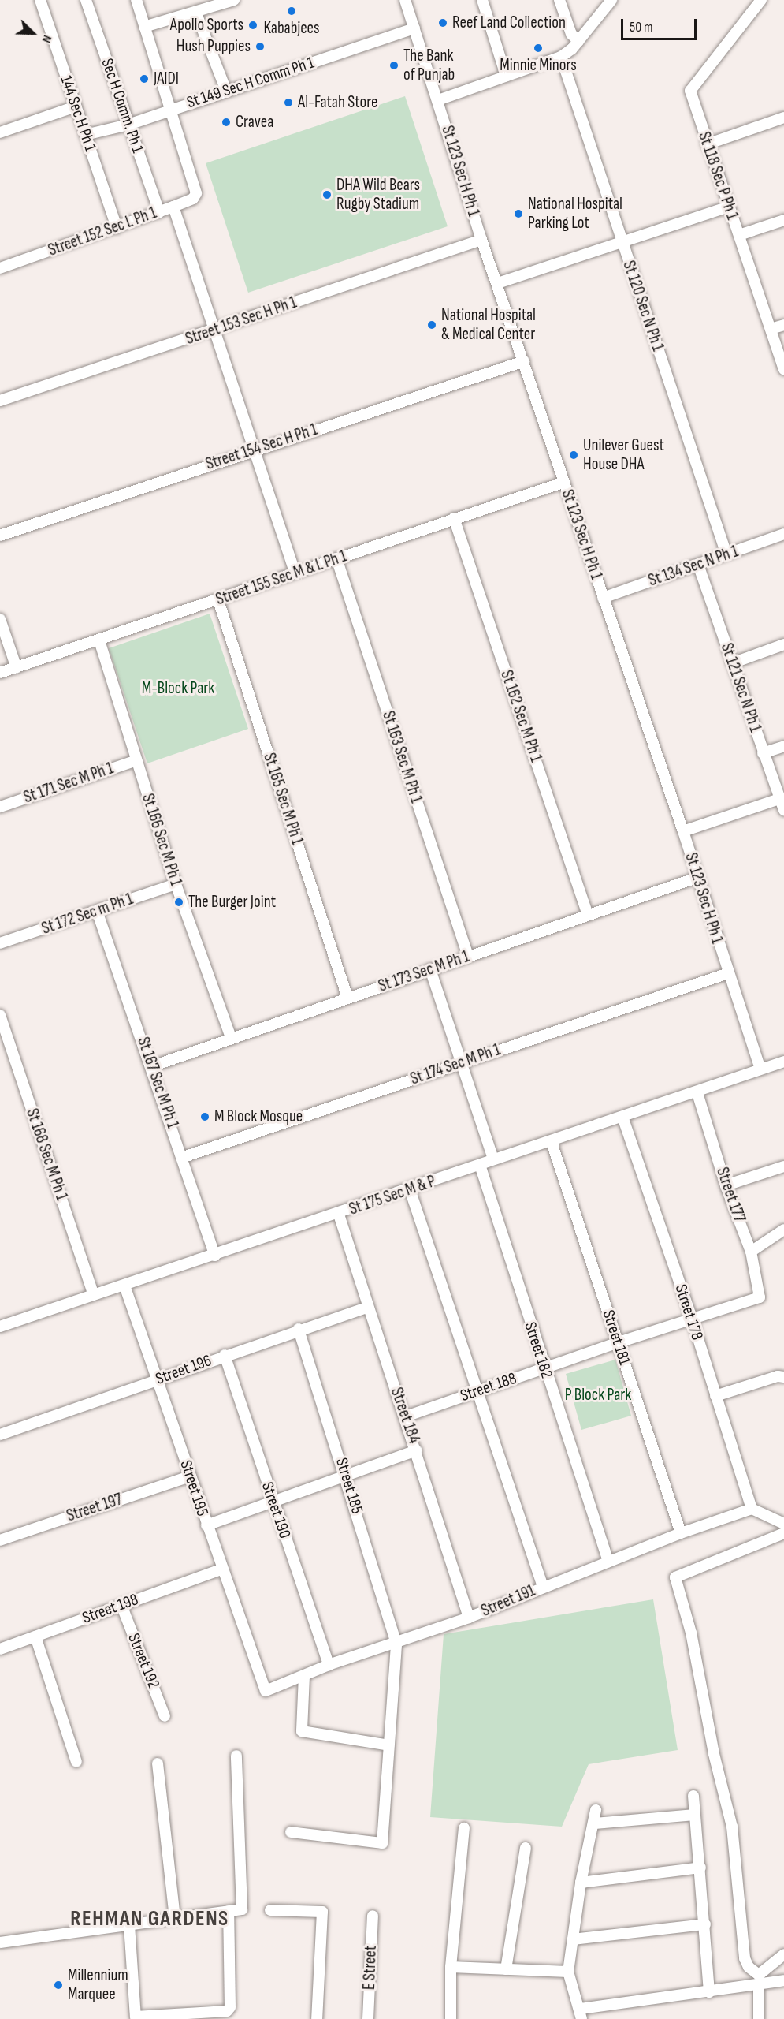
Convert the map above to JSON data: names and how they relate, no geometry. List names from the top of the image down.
{
  "streets": {
    "street": [
      "St 149 Sec H Comm Ph 1",
      "Sec H Comm. Ph 1",
      "144 Sec H Ph 1",
      "St 123 Sec H Ph 1",
      "St 118 Sec P Ph 1",
      "Street 152 Sec L Ph 1",
      "St 120 Sec N Ph 1",
      "Street 153 Sec H Ph 1",
      "Street 154 Sec H Ph 1",
      "St 134 Sec N Ph 1",
      "Street 155 Sec M & L Ph 1",
      "St 121 Sec N Ph 1",
      "St 162 Sec M Ph 1",
      "St 163 Sec M Ph 1",
      "St 171 Sec M Ph 1",
      "St 165 Sec M Ph 1",
      "St 166 Sec M Ph 1",
      "St 172 Sec m Ph 1",
      "St 173 Sec M Ph 1",
      "St 174 Sec M Ph 1",
      "St 167 Sec M Ph 1",
      "St 168 Sec M Ph 1",
      "Street 177",
      "St 175 Sec M & P",
      "Street 178",
      "Street 181",
      "Street 182",
      "Street 196",
      "Street 188",
      "Street 184",
      "Street 185",
      "Street 195",
      "Street 197",
      "Street 190",
      "Street 191",
      "Street 198",
      "Street 192",
      "E Street"
    ]
  },
  "crossings": [
    ["St 149 Sec H Comm Ph 1", "Sec H Comm. Ph 1"],
    ["St 149 Sec H Comm Ph 1", "144 Sec H Ph 1"],
    ["St 149 Sec H Comm Ph 1", "St 123 Sec H Ph 1"],
    ["St 149 Sec H Comm Ph 1", "Street 152 Sec L Ph 1"],
    ["Sec H Comm. Ph 1", "Street 152 Sec L Ph 1"],
    ["144 Sec H Ph 1", "Street 152 Sec L Ph 1"],
    ["St 123 Sec H Ph 1", "Street 153 Sec H Ph 1"],
    ["St 123 Sec H Ph 1", "Street 154 Sec H Ph 1"],
    ["St 123 Sec H Ph 1", "St 134 Sec N Ph 1"],
    ["St 123 Sec H Ph 1", "Street 155 Sec M & L Ph 1"],
    ["St 123 Sec H Ph 1", "St 173 Sec M Ph 1"],
    ["St 123 Sec H Ph 1", "St 174 Sec M Ph 1"],
    ["St 123 Sec H Ph 1", "St 175 Sec M & P"],
    ["St 120 Sec N Ph 1", "St 134 Sec N Ph 1"],
    ["St 134 Sec N Ph 1", "St 121 Sec N Ph 1"],
    ["Street 155 Sec M & L Ph 1", "St 162 Sec M Ph 1"],
    ["Street 155 Sec M & L Ph 1", "St 163 Sec M Ph 1"],
    ["Street 155 Sec M & L Ph 1", "St 165 Sec M Ph 1"],
    ["Street 155 Sec M & L Ph 1", "St 166 Sec M Ph 1"],
    ["St 162 Sec M Ph 1", "St 173 Sec M Ph 1"],
    ["St 163 Sec M Ph 1", "St 173 Sec M Ph 1"],
    ["St 171 Sec M Ph 1", "St 166 Sec M Ph 1"],
    ["St 165 Sec M Ph 1", "St 173 Sec M Ph 1"],
    ["St 166 Sec M Ph 1", "St 172 Sec m Ph 1"],
    ["St 166 Sec M Ph 1", "St 173 Sec M Ph 1"],
    ["St 172 Sec m Ph 1", "St 167 Sec M Ph 1"],
    ["St 173 Sec M Ph 1", "St 167 Sec M Ph 1"],
    ["St 174 Sec M Ph 1", "St 167 Sec M Ph 1"],
    ["St 167 Sec M Ph 1", "St 175 Sec M & P"],
    ["St 168 Sec M Ph 1", "St 175 Sec M & P"],
    ["Street 177", "St 175 Sec M & P"],
    ["Street 177", "Street 188"],
    ["St 175 Sec M & P", "Street 178"],
    ["St 175 Sec M & P", "Street 181"],
    ["St 175 Sec M & P", "Street 182"],
    ["St 175 Sec M & P", "Street 184"],
    ["St 175 Sec M & P", "Street 195"],
    ["Street 178", "Street 188"],
    ["Street 178", "Street 191"],
    ["Street 181", "Street 188"],
    ["Street 181", "Street 191"],
    ["Street 182", "Street 188"],
    ["Street 182", "Street 191"],
    ["Street 196", "Street 184"],
    ["Street 196", "Street 185"],
    ["Street 196", "Street 195"],
    ["Street 196", "Street 190"],
    ["Street 188", "Street 184"],
    ["Street 184", "Street 191"],
    ["Street 185", "Street 191"],
    ["Street 195", "Street 197"],
    ["Street 195", "Street 191"],
    ["Street 195", "Street 198"],
    ["Street 190", "Street 191"],
    ["Street 198", "Street 192"]
  ],
  "districts": ["REHMAN GARDENS"],
  "parks": ["M-Block Park", "P Block Park"],
  "places": [
    "Kababjees",
    "Reef Land Collection",
    "Apollo Sports",
    "Hush Puppies",
    "Minnie Minors",
    "The Bank of Punjab",
    "JAIDI",
    "Al-Fatah Store",
    "Cravea",
    "DHA Wild Bears Rugby Stadium",
    "National Hospital Parking Lot",
    "National Hospital & Medical Center",
    "Unilever Guest House DHA",
    "The Burger Joint",
    "M Block Mosque",
    "Millennium Marquee"
  ],
  "scale_bar": "50 m",
  "north": "bottom right"
}
